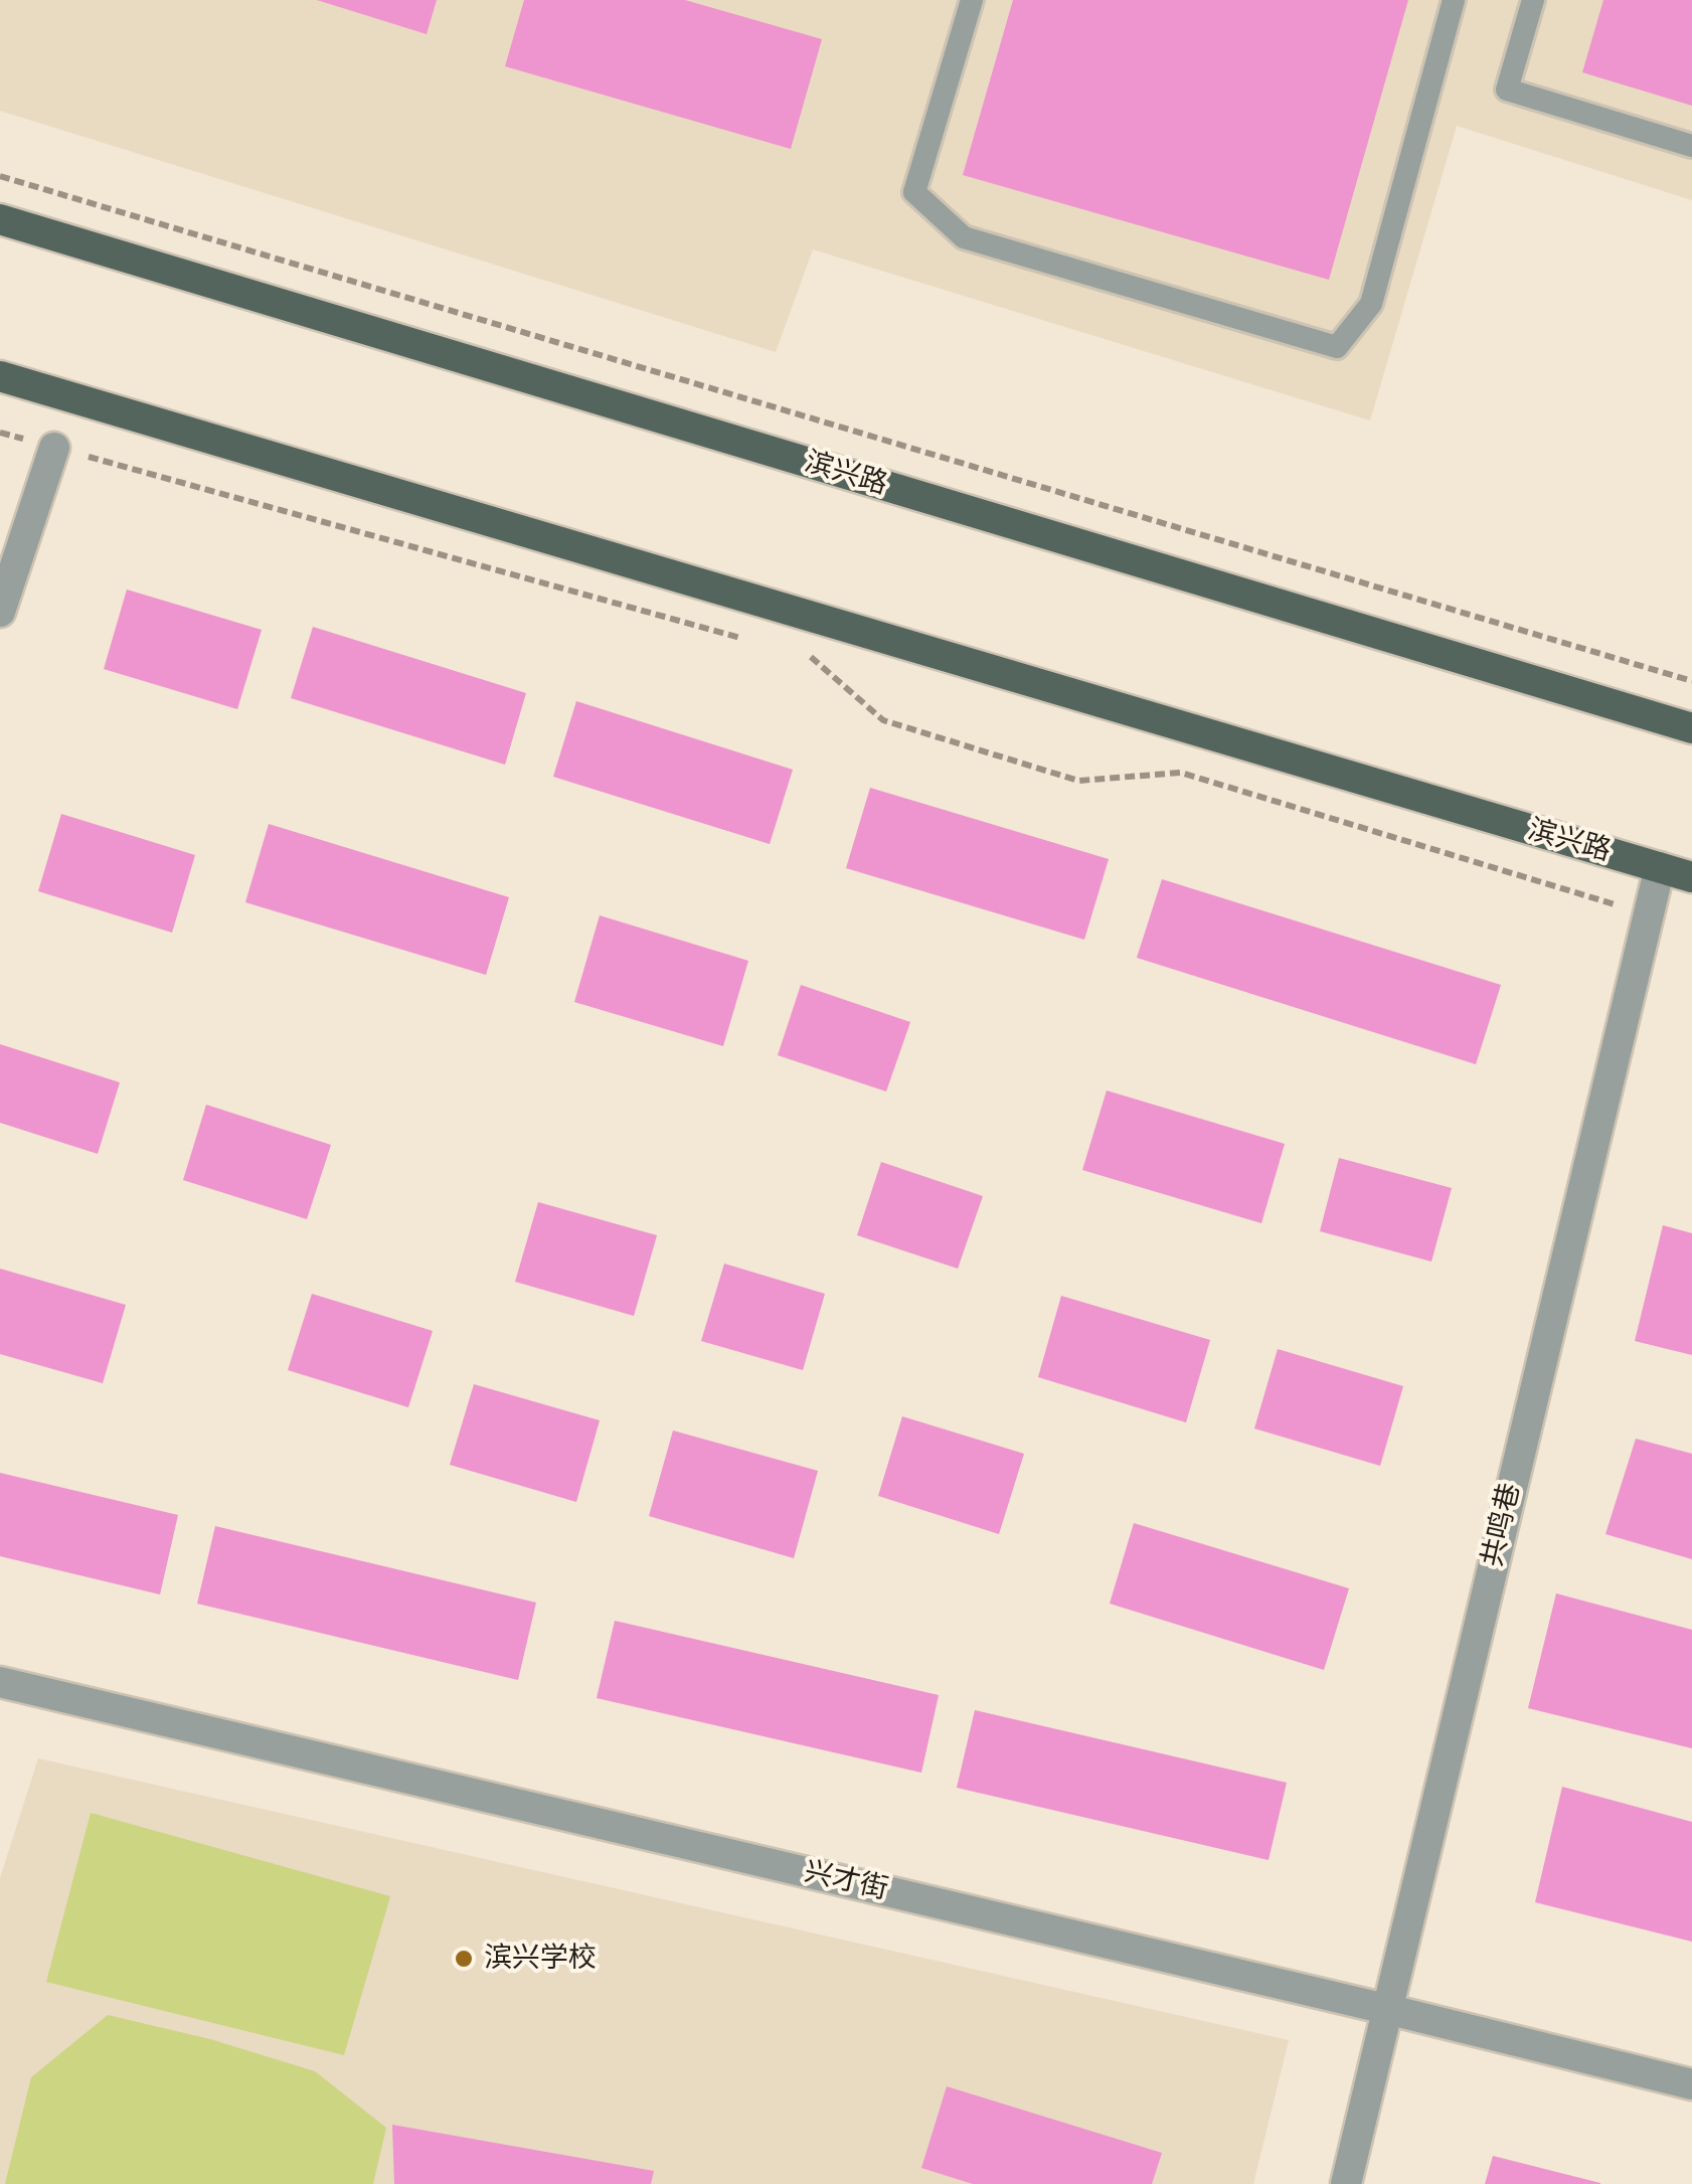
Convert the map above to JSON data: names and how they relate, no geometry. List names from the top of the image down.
{
  "streets": {
    "main road": ["滨兴路"],
    "street": ["共鸣巷", "兴才街"]
  },
  "crossings": [
    ["滨兴路", "共鸣巷"],
    ["共鸣巷", "兴才街"]
  ],
  "places": ["滨兴学校"]
}
